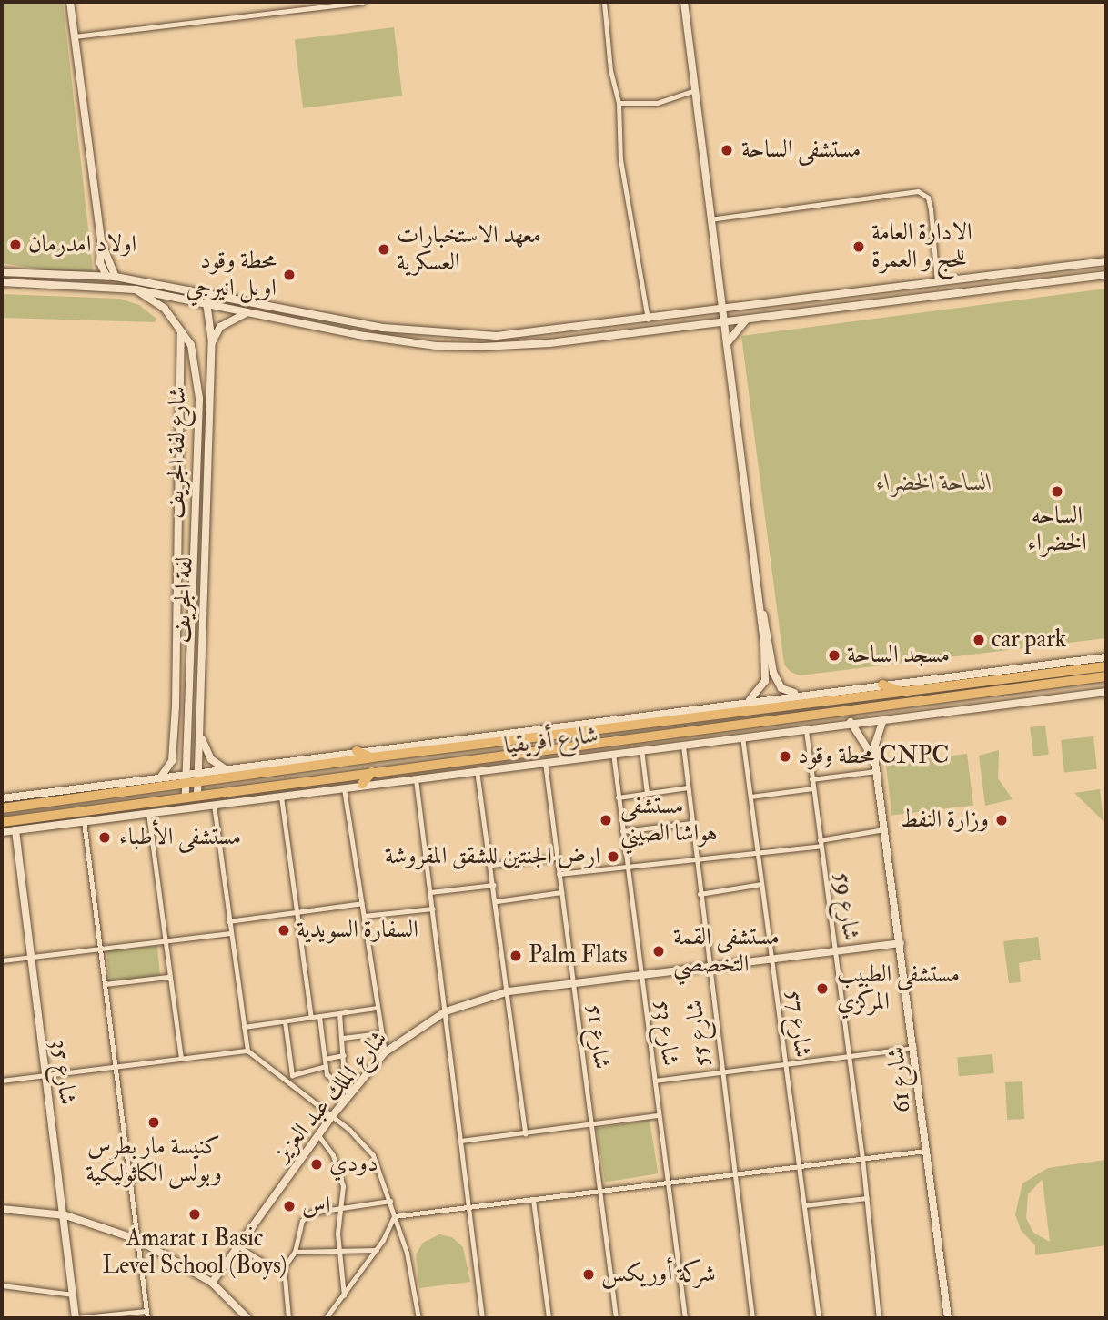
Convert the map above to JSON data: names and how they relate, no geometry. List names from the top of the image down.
{
  "streets": {
    "highway": ["شارع أفريقيا"],
    "street": [
      "شارع لفة الجريف",
      "لفة الجريف",
      "شارع 59",
      "شارع 57",
      "شارع 53",
      "شارع 55",
      "شارع 51",
      "شارع 35",
      "شارع 61",
      "شارع الملك عبد العزيز"
    ]
  },
  "crossings": [
    ["شارع لفة الجريف", "شارع أفريقيا"],
    ["لفة الجريف", "شارع أفريقيا"],
    ["شارع أفريقيا", "شارع 59"],
    ["شارع أفريقيا", "شارع 57"],
    ["شارع أفريقيا", "شارع 53"],
    ["شارع أفريقيا", "شارع 55"],
    ["شارع أفريقيا", "شارع 51"],
    ["شارع أفريقيا", "شارع 35"],
    ["شارع 59", "شارع الملك عبد العزيز"],
    ["شارع 57", "شارع الملك عبد العزيز"],
    ["شارع 53", "شارع الملك عبد العزيز"],
    ["شارع 55", "شارع الملك عبد العزيز"],
    ["شارع 51", "شارع الملك عبد العزيز"],
    ["شارع 61", "شارع الملك عبد العزيز"]
  ],
  "parks": ["الساحة الخضراء"],
  "places": [
    "مستشفى الساحة",
    "اولاد امدرمان",
    "الادارة العامة للحج و العمرة",
    "معهد الاستخبارات العسكرية",
    "محطة وقود اويل انيرجي",
    "الساحه الخضراء",
    "car park",
    "مسجد الساحة",
    "محطة وقود CNPC",
    "مستشفى هواشا الصيني",
    "وزارة النفط",
    "مستشفی الأطباء",
    "ارض الجنتين للشقق المفروشة",
    "السفارة السويدية",
    "مستشفى القمة التخصصي",
    "Palm Flats",
    "مستشفى الطبيب المركزي",
    "كنيسة مار بطرس وبولس الكاثوليكية",
    "دودي",
    "اس",
    "Amarat 1 Basic Level School (Boys)",
    "شركة أوريكس"
  ]
}
